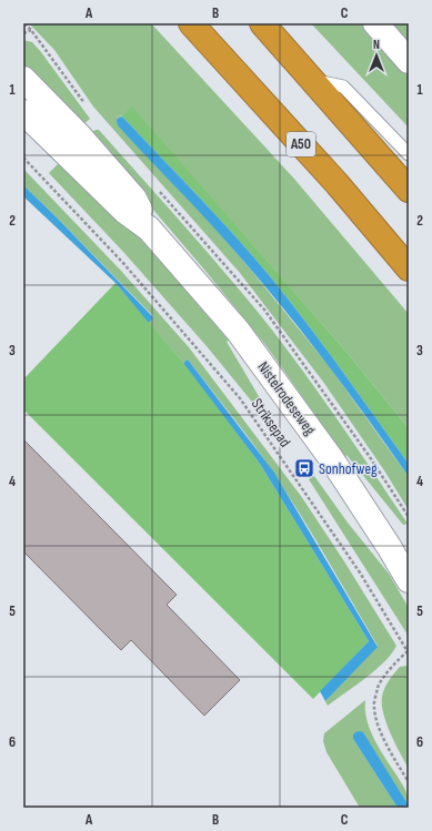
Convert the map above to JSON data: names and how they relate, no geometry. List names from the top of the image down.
{
  "streets": {
    "highway": ["A50"],
    "street": ["Nistelrodeseweg"],
    "path": ["Striksepad"]
  },
  "places": {
    "bus stop": ["Sonhofweg"]
  },
  "north": "top",
  "grid": {
    "columns": ["A", "B", "C"],
    "rows": [
      "1",
      "2",
      "3",
      "4",
      "5",
      "6"
    ]
  }
}
